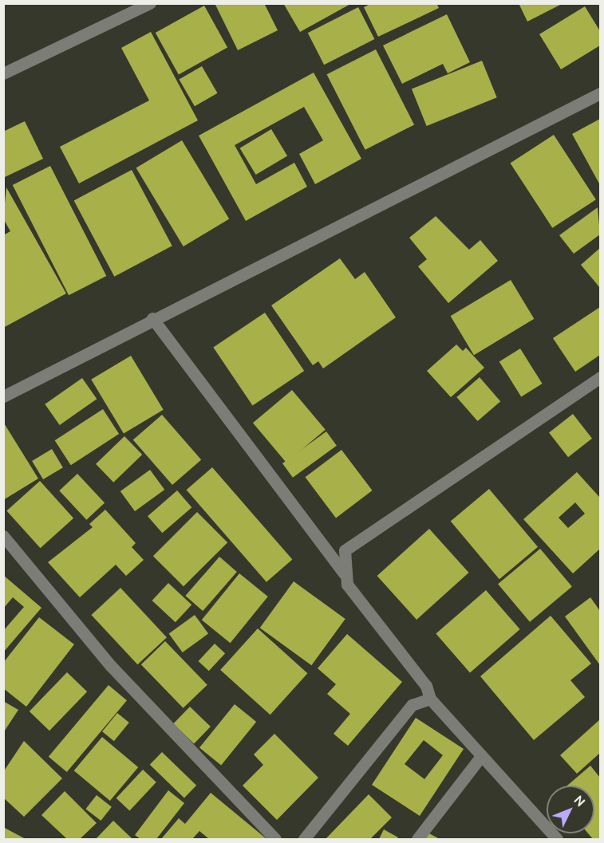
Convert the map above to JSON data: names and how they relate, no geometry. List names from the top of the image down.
{
  "north": "top right"
}
